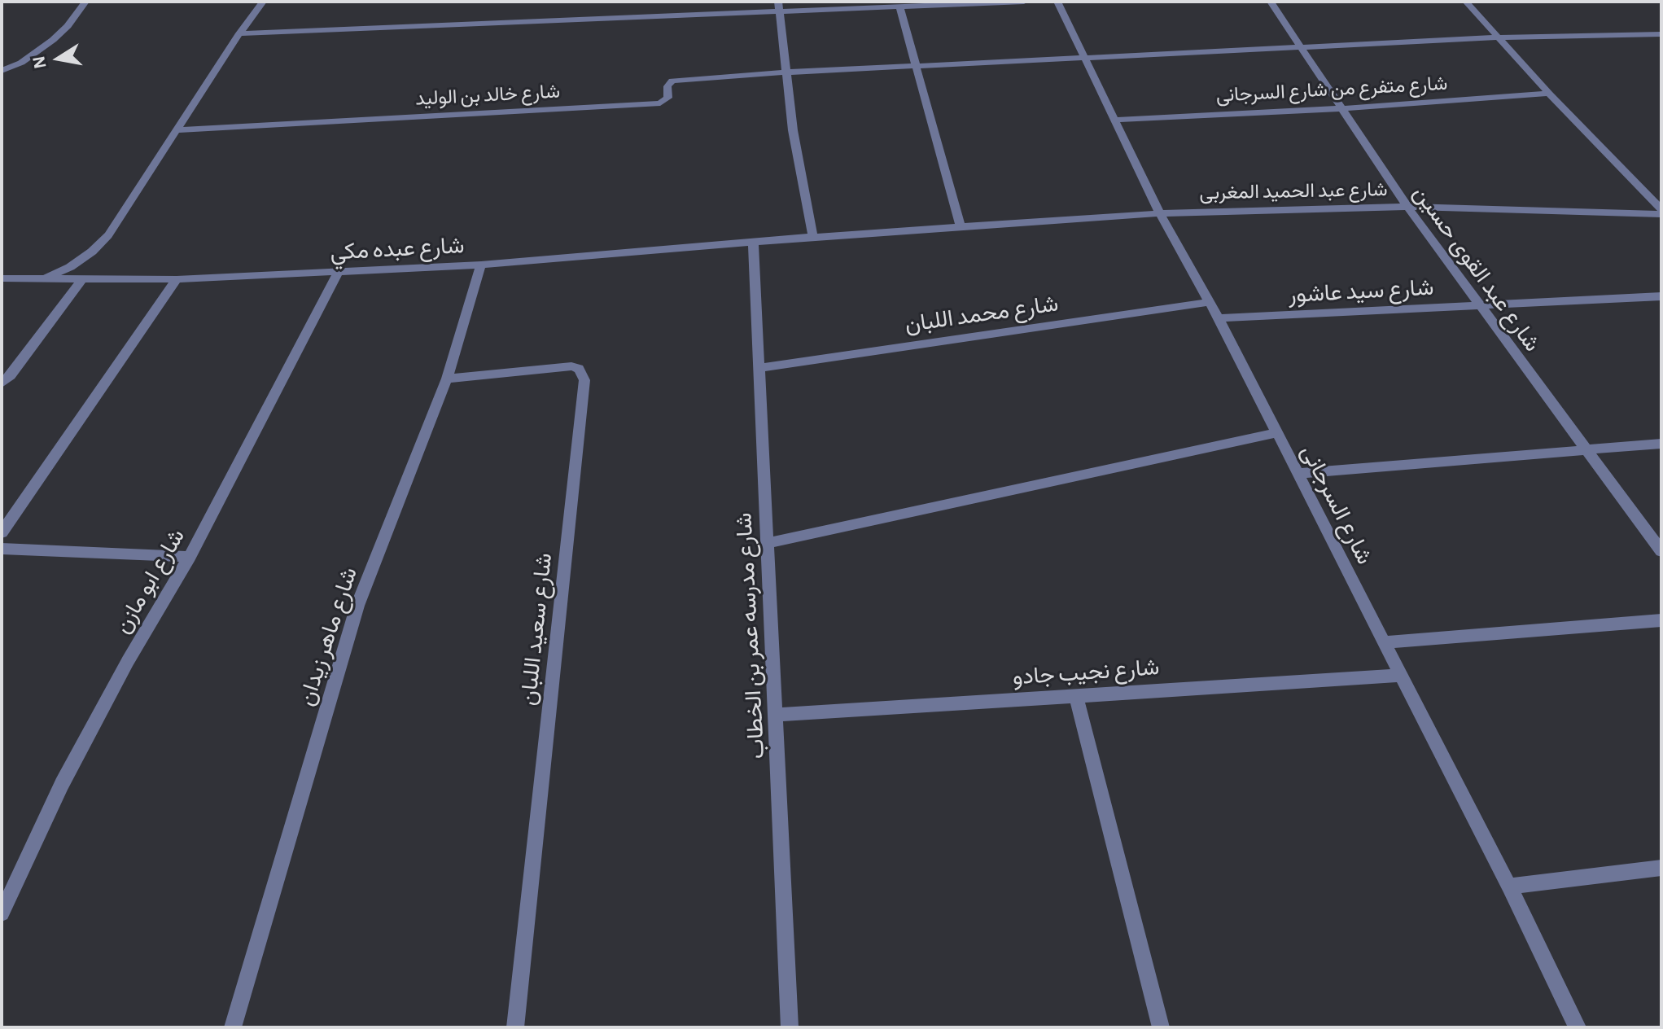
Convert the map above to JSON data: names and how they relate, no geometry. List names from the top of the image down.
{
  "streets": {
    "street": [
      "شارع متفرع من شارع السرجانى",
      "شارع خالد بن الوليد",
      "شارع عبد الحميد المغربى",
      "شارع عبده مكي",
      "شارع عبد القوى حسين",
      "شارع سيد عاشور",
      "شارع محمد اللبان",
      "شارع السرجانى",
      "شارع ابو مازن",
      "شارع سعيد اللبان",
      "شارع مدرسه عمر بن الخطاب",
      "شارع ماهر زيدان",
      "شارع نجيب جادو"
    ]
  },
  "crossings": [
    ["شارع متفرع من شارع السرجانى", "شارع عبد القوى حسين"],
    ["شارع متفرع من شارع السرجانى", "شارع السرجانى"],
    ["شارع عبد الحميد المغربى", "شارع عبده مكي"],
    ["شارع عبد الحميد المغربى", "شارع عبد القوى حسين"],
    ["شارع عبد الحميد المغربى", "شارع السرجانى"],
    ["شارع عبده مكي", "شارع ابو مازن"],
    ["شارع عبده مكي", "شارع مدرسه عمر بن الخطاب"],
    ["شارع عبده مكي", "شارع ماهر زيدان"],
    ["شارع عبد القوى حسين", "شارع سيد عاشور"],
    ["شارع سيد عاشور", "شارع السرجانى"],
    ["شارع محمد اللبان", "شارع السرجانى"],
    ["شارع محمد اللبان", "شارع مدرسه عمر بن الخطاب"],
    ["شارع السرجانى", "شارع نجيب جادو"],
    ["شارع سعيد اللبان", "شارع ماهر زيدان"],
    ["شارع مدرسه عمر بن الخطاب", "شارع نجيب جادو"]
  ],
  "north": "left"
}
